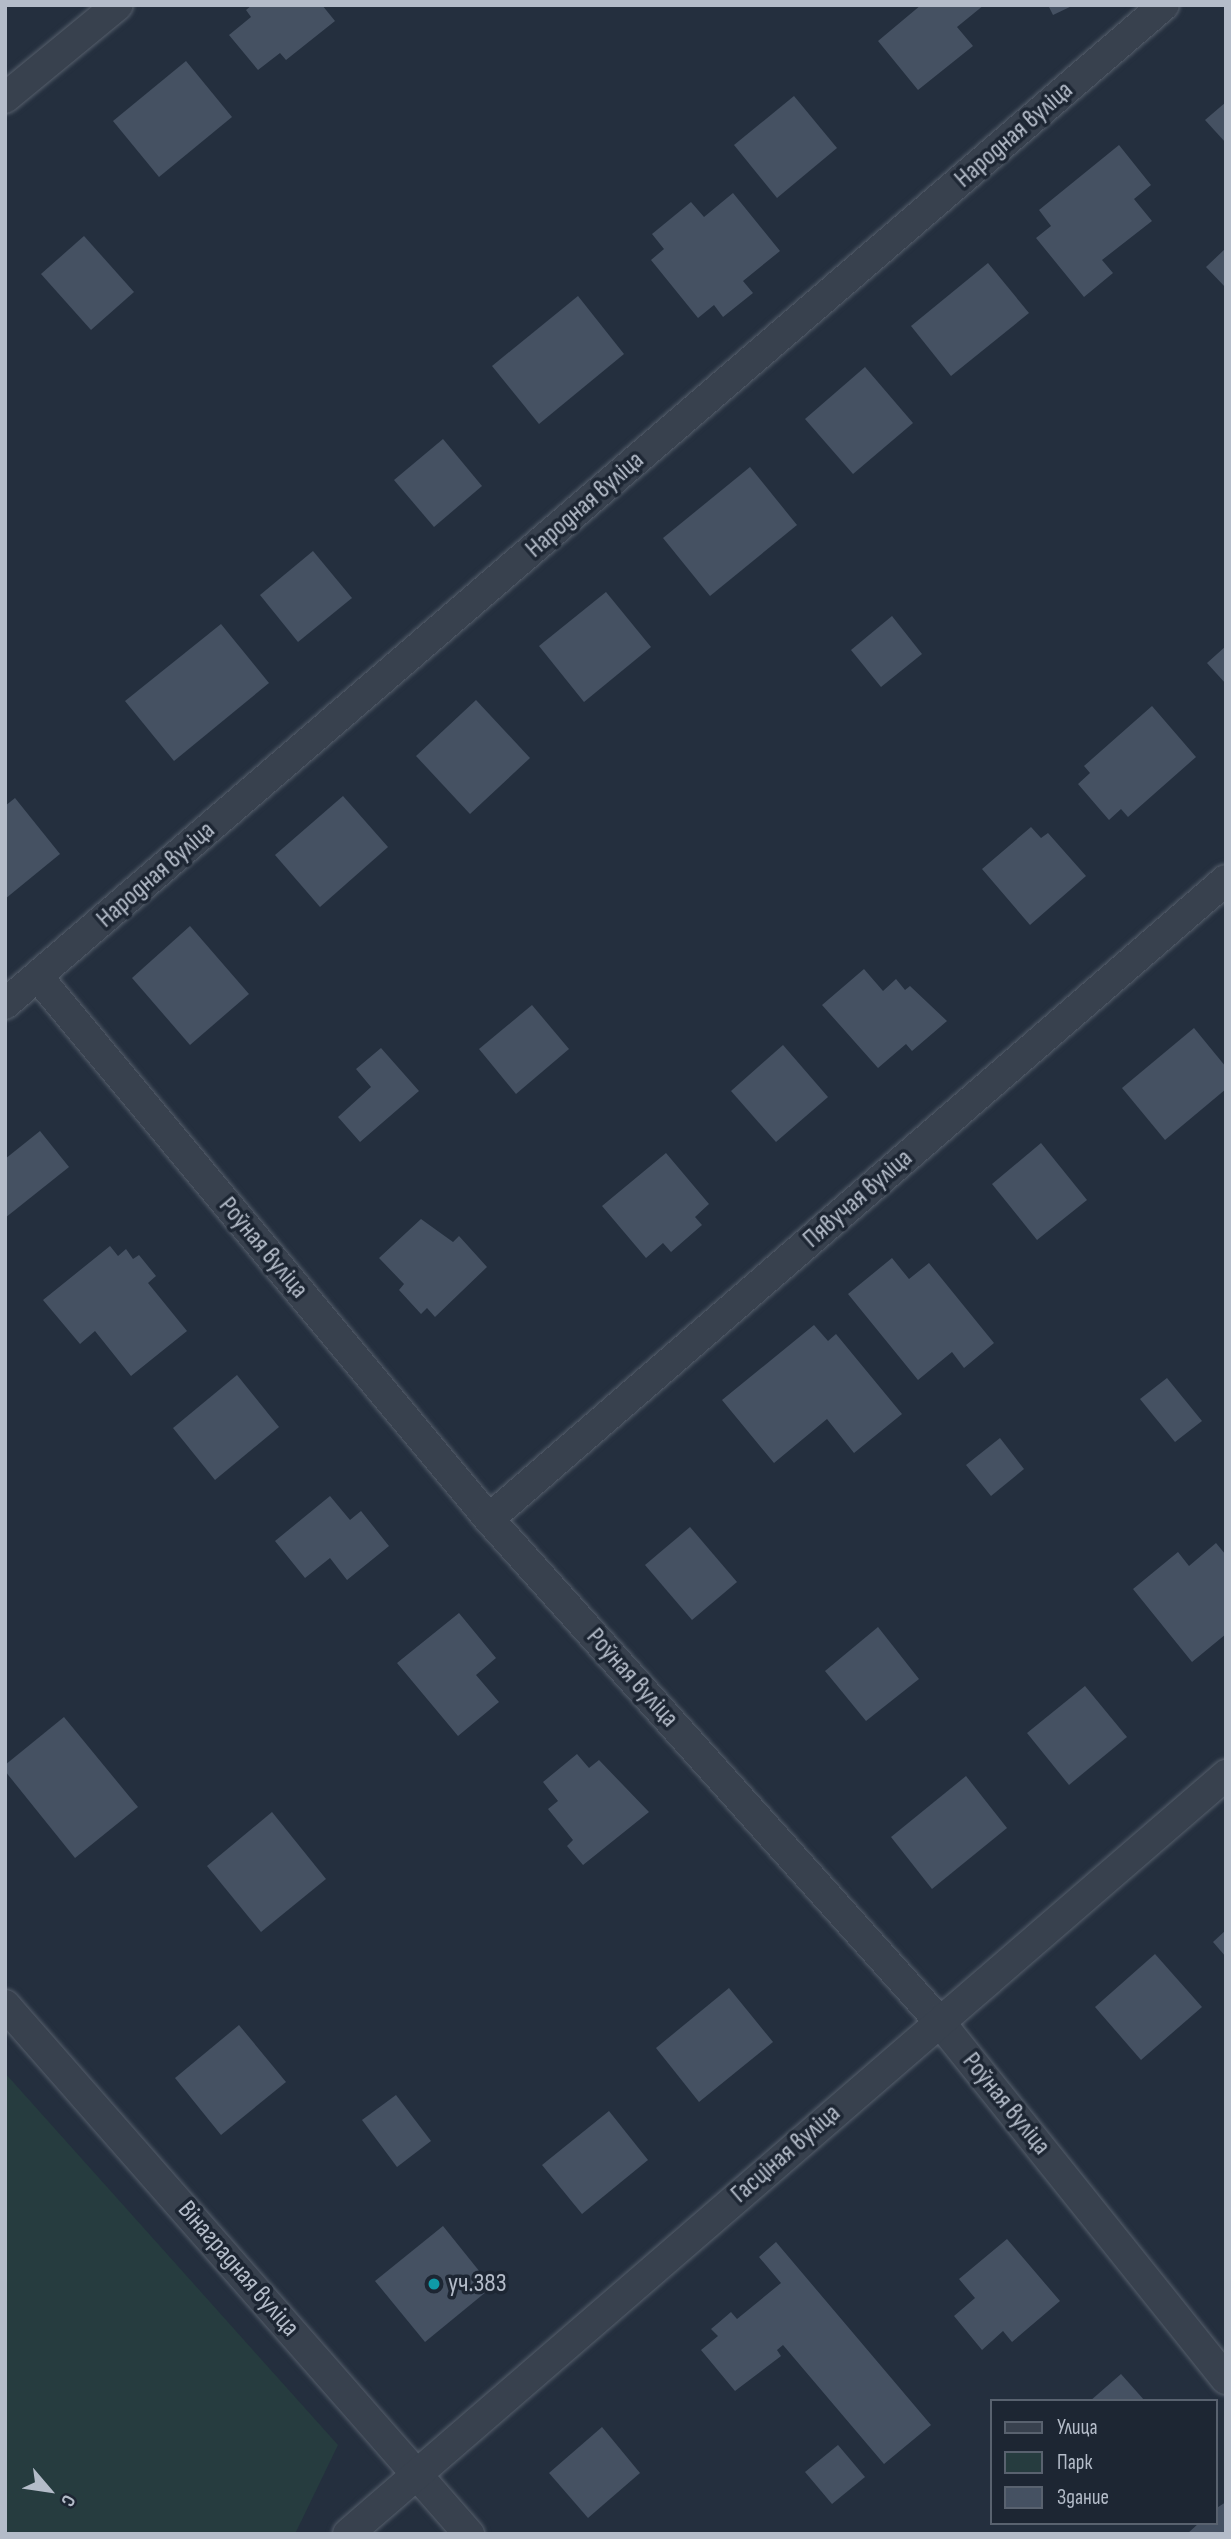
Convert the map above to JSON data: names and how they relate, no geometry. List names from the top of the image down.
{
  "streets": {
    "street": [
      "Народная вуліца",
      "Пявучая вуліца",
      "Роўная вуліца",
      "Гасціная вуліца",
      "Вінаградная вуліца"
    ]
  },
  "crossings": [
    ["Народная вуліца", "Роўная вуліца"],
    ["Пявучая вуліца", "Роўная вуліца"],
    ["Роўная вуліца", "Гасціная вуліца"],
    ["Гасціная вуліца", "Вінаградная вуліца"]
  ],
  "places": ["уч.383"],
  "legend": ["Улица", "Парк", "Здание"],
  "north": "bottom right"
}
